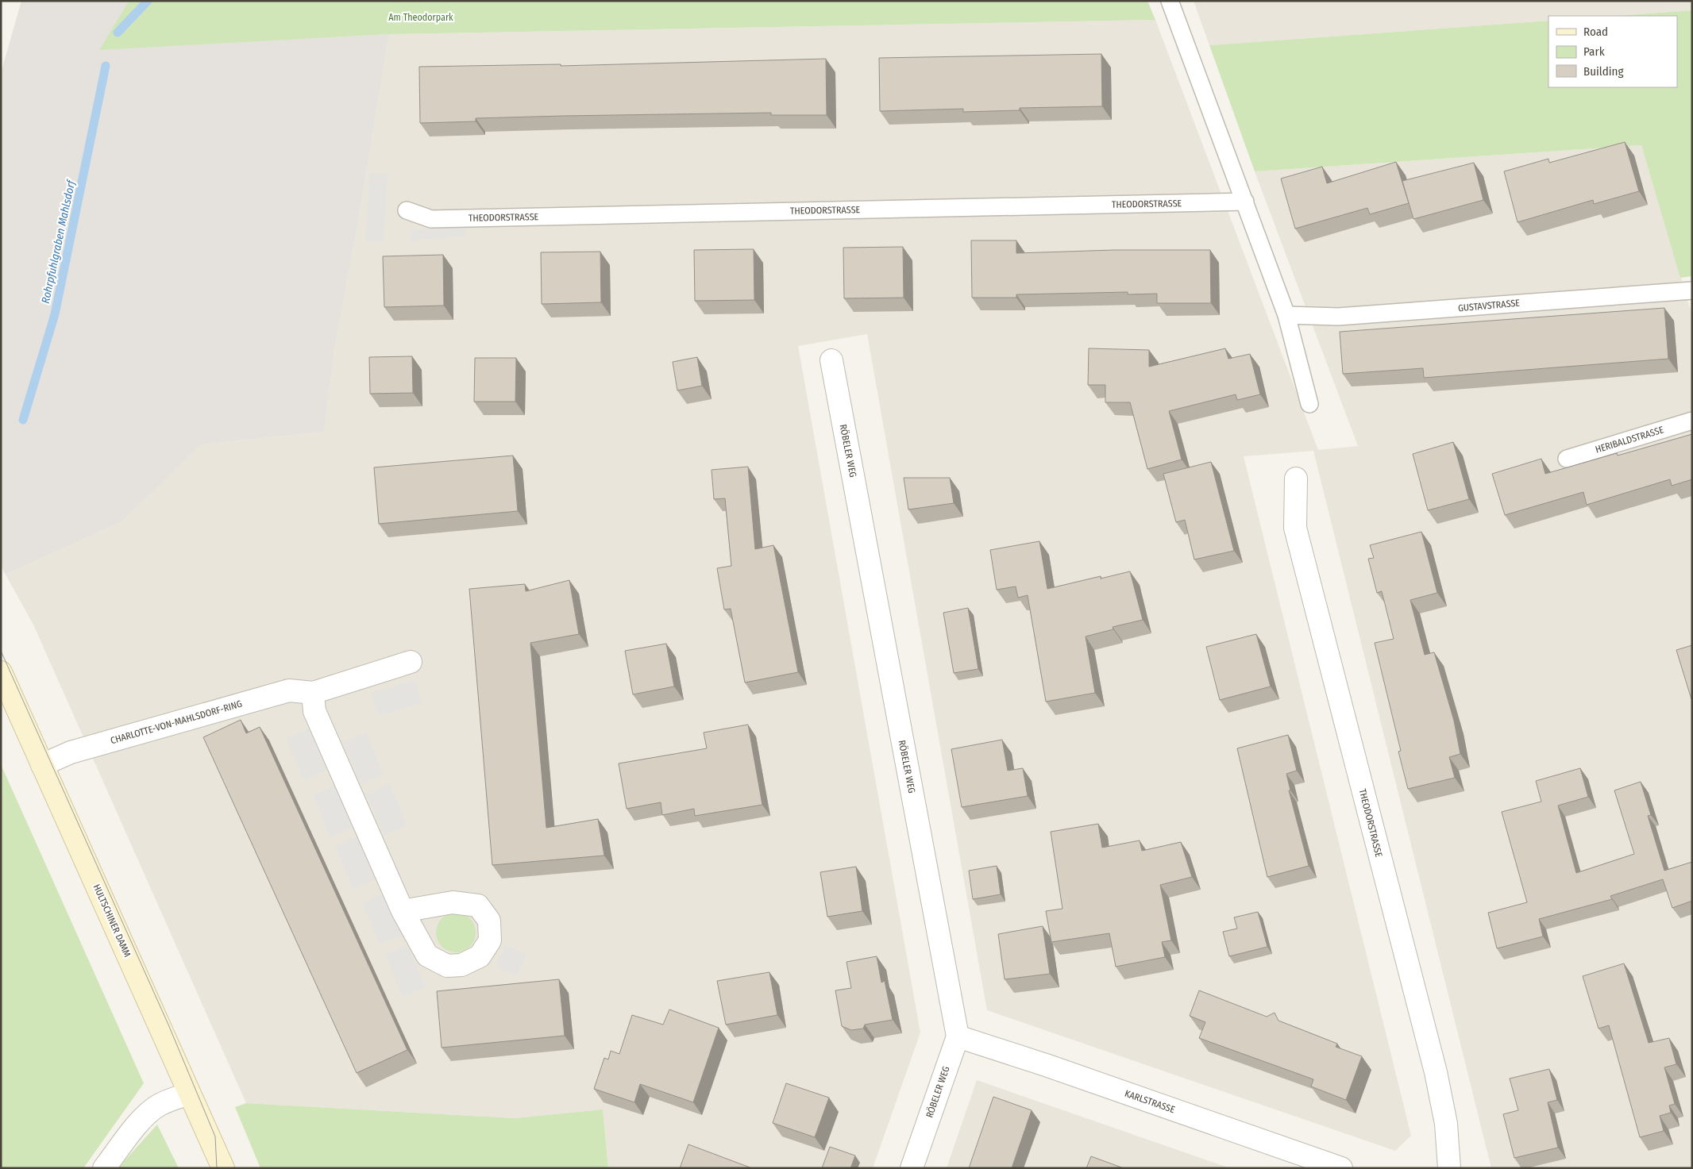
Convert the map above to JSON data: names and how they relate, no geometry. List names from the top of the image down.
{
  "streets": {
    "main road": ["HULTSCHINER DAMM"],
    "street": [
      "THEODORSTRASSE",
      "RÖBELER WEG",
      "CHARLOTTE-VON-MAHLSDORF-RING",
      "KARLSTRASSE"
    ],
    "lane": ["GUSTAVSTRASSE", "HERIBALDSTRASSE"]
  },
  "crossings": [
    ["RÖBELER WEG", "KARLSTRASSE"],
    ["CHARLOTTE-VON-MAHLSDORF-RING", "HULTSCHINER DAMM"]
  ],
  "water": ["Rohrpfuhlgraben Mahlsdorf"],
  "parks": ["Am Theodorpark"],
  "legend": ["Road", "Park", "Building"]
}
